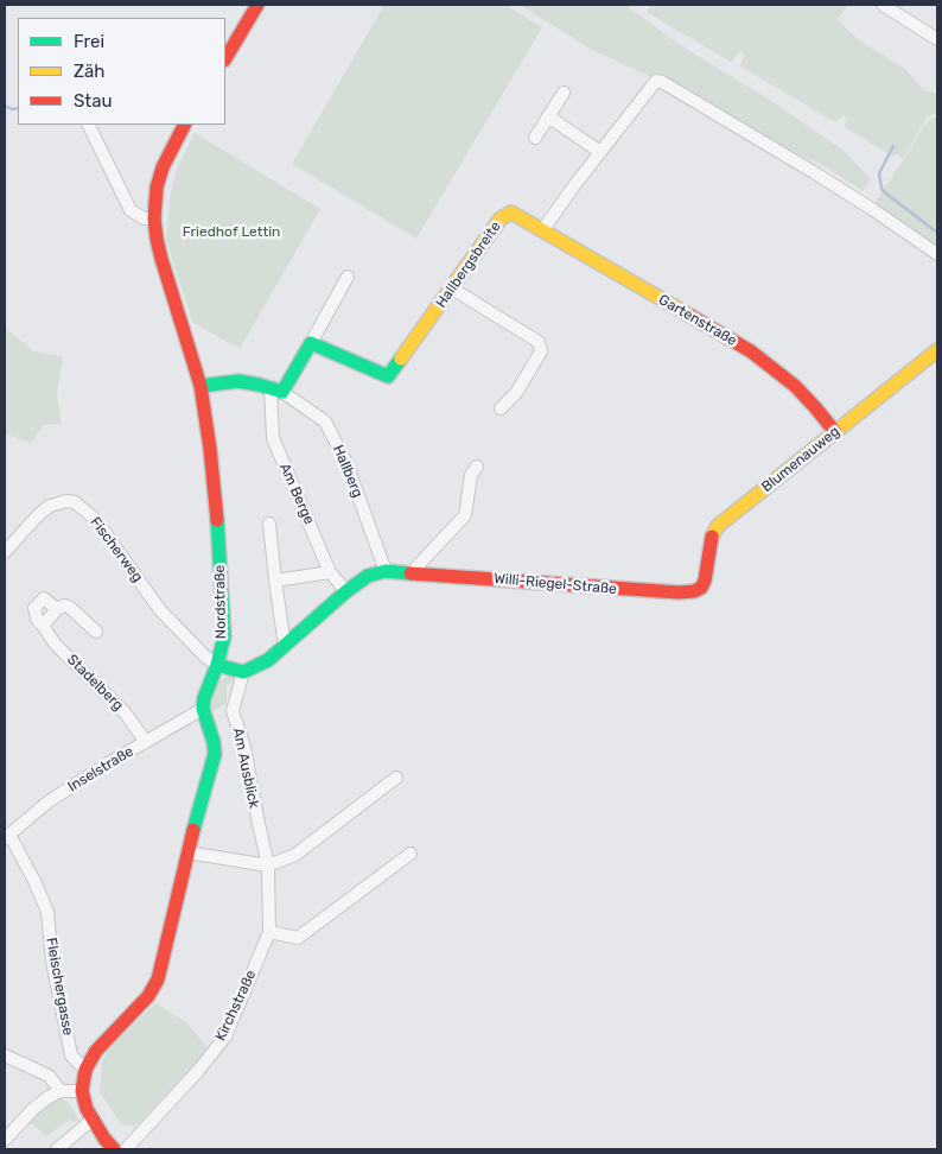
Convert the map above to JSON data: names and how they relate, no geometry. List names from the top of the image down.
{
  "streets": {
    "street": [
      "Hallbergsbreite",
      "Gartenstraße",
      "Blumenauweg",
      "Hallberg",
      "Am Berge",
      "Fischerweg",
      "Willi-Riegel-Straße",
      "Nordstraße",
      "Stadelberg",
      "Am Ausblick",
      "Inselstraße",
      "Fleischergasse",
      "Kirchstraße"
    ]
  },
  "crossings": [
    ["Hallbergsbreite", "Gartenstraße"],
    ["Gartenstraße", "Blumenauweg"],
    ["Blumenauweg", "Willi-Riegel-Straße"],
    ["Hallberg", "Am Berge"],
    ["Hallberg", "Willi-Riegel-Straße"],
    ["Hallberg", "Nordstraße"],
    ["Fischerweg", "Nordstraße"],
    ["Nordstraße", "Inselstraße"],
    ["Stadelberg", "Inselstraße"],
    ["Am Ausblick", "Kirchstraße"],
    ["Inselstraße", "Fleischergasse"]
  ],
  "parks": ["Friedhof Lettin"],
  "legend": ["Frei", "Zäh", "Stau"]
}
